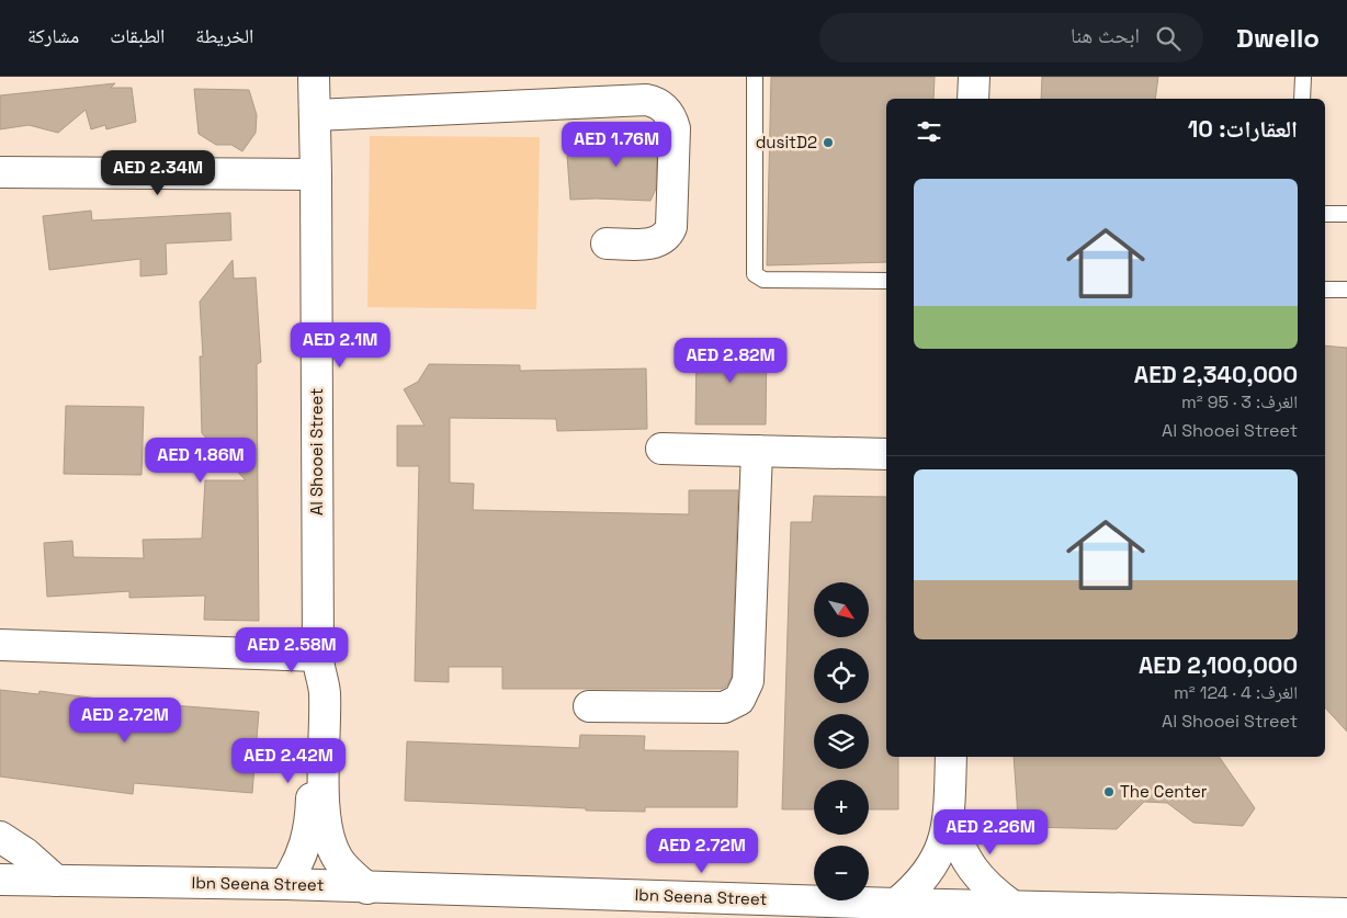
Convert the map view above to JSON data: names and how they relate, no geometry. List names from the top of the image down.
{
  "streets": {
    "street": ["Al Shooei Street", "Ibn Seena Street"]
  },
  "crossings": [
    ["Al Shooei Street", "Ibn Seena Street"]
  ],
  "places": ["dusitD2", "The Center"],
  "north": "bottom right",
  "page": {
    "header": "Dwello",
    "search": "ابحث هنا",
    "nav": ["الخريطة", "الطبقات", "مشاركة"],
    "heading": "العقارات: 10",
    "price": [
      "AED 1.76M",
      "AED 2.34M",
      "AED 2.1M",
      "AED 2.82M",
      "AED 1.86M",
      "AED 2.58M",
      "AED 2.72M",
      "AED 2.42M",
      "AED 2.26M",
      "AED 2.72M"
    ],
    "list": [
      {
        "name": "AED 2,340,000",
        "note": "الغرف: 3 · 95 m² · Al Shooei Street"
      },
      {
        "name": "AED 2,100,000",
        "note": "الغرف: 4 · 124 m² · Al Shooei Street"
      }
    ],
    "map_buttons": ["+", "−"]
  }
}
